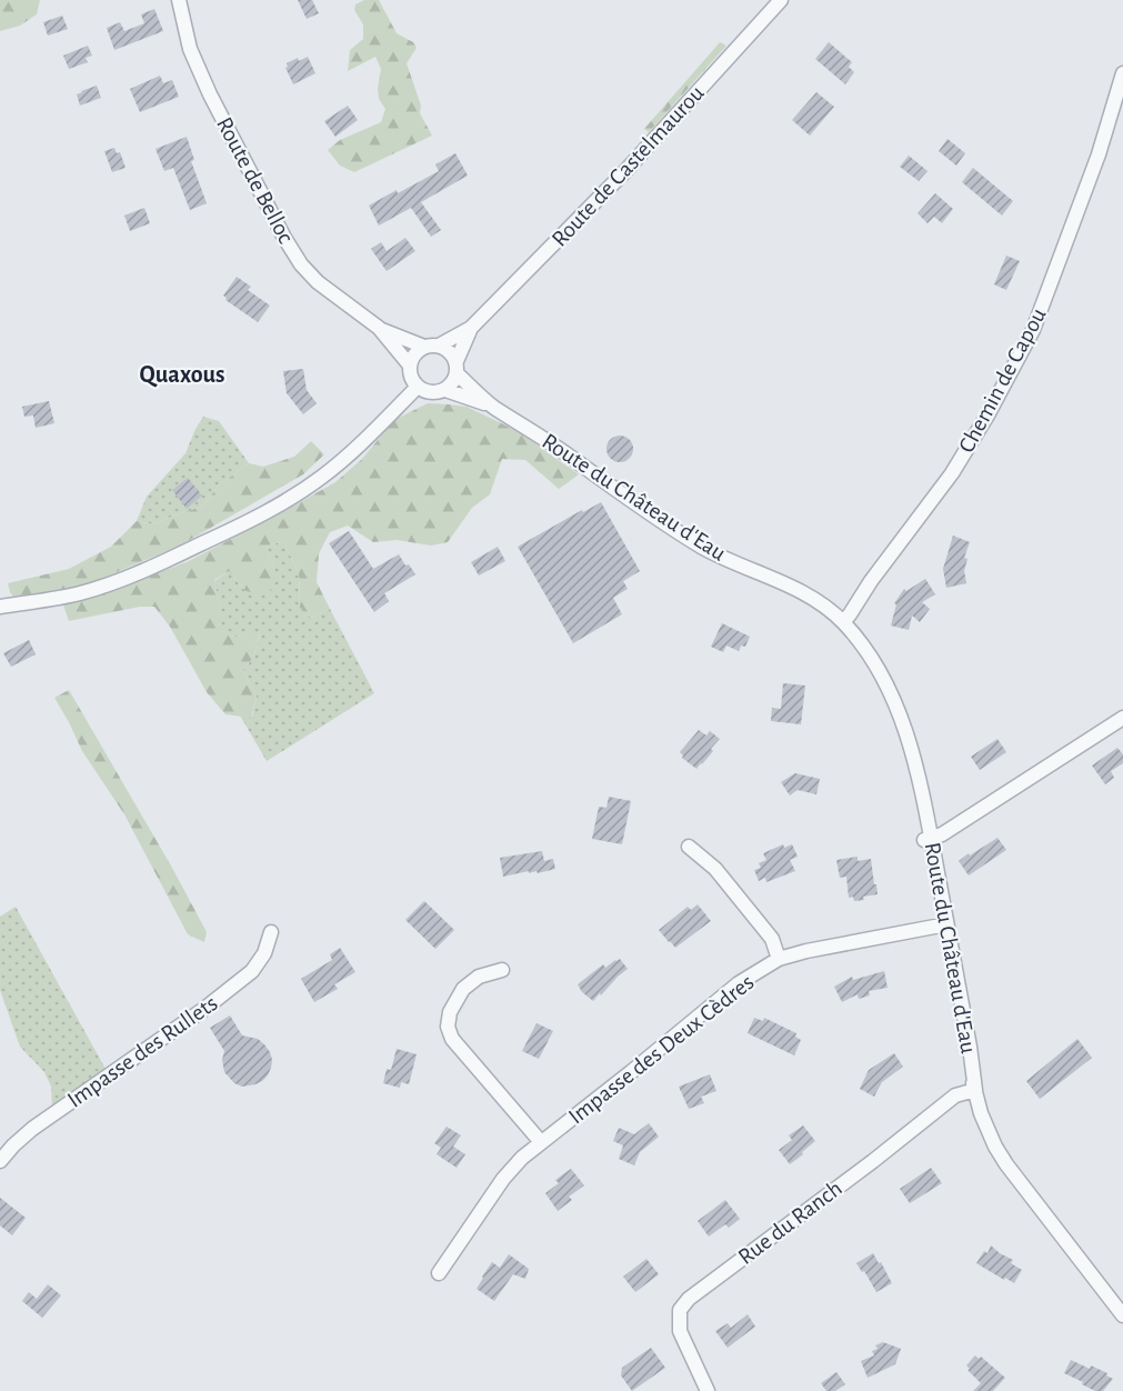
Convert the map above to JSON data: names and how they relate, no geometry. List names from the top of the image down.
{
  "streets": {
    "street": [
      "Route de Castelmaurou",
      "Route de Belloc",
      "Chemin de Capou",
      "Route du Château d'Eau",
      "Impasse des Deux Cèdres",
      "Impasse des Rullets",
      "Rue du Ranch"
    ]
  },
  "crossings": [
    ["Route de Castelmaurou", "Route de Belloc"],
    ["Route de Castelmaurou", "Route du Château d'Eau"],
    ["Route de Belloc", "Route du Château d'Eau"],
    ["Chemin de Capou", "Route du Château d'Eau"],
    ["Route du Château d'Eau", "Impasse des Deux Cèdres"],
    ["Route du Château d'Eau", "Rue du Ranch"]
  ],
  "districts": ["Quaxous"]
}
